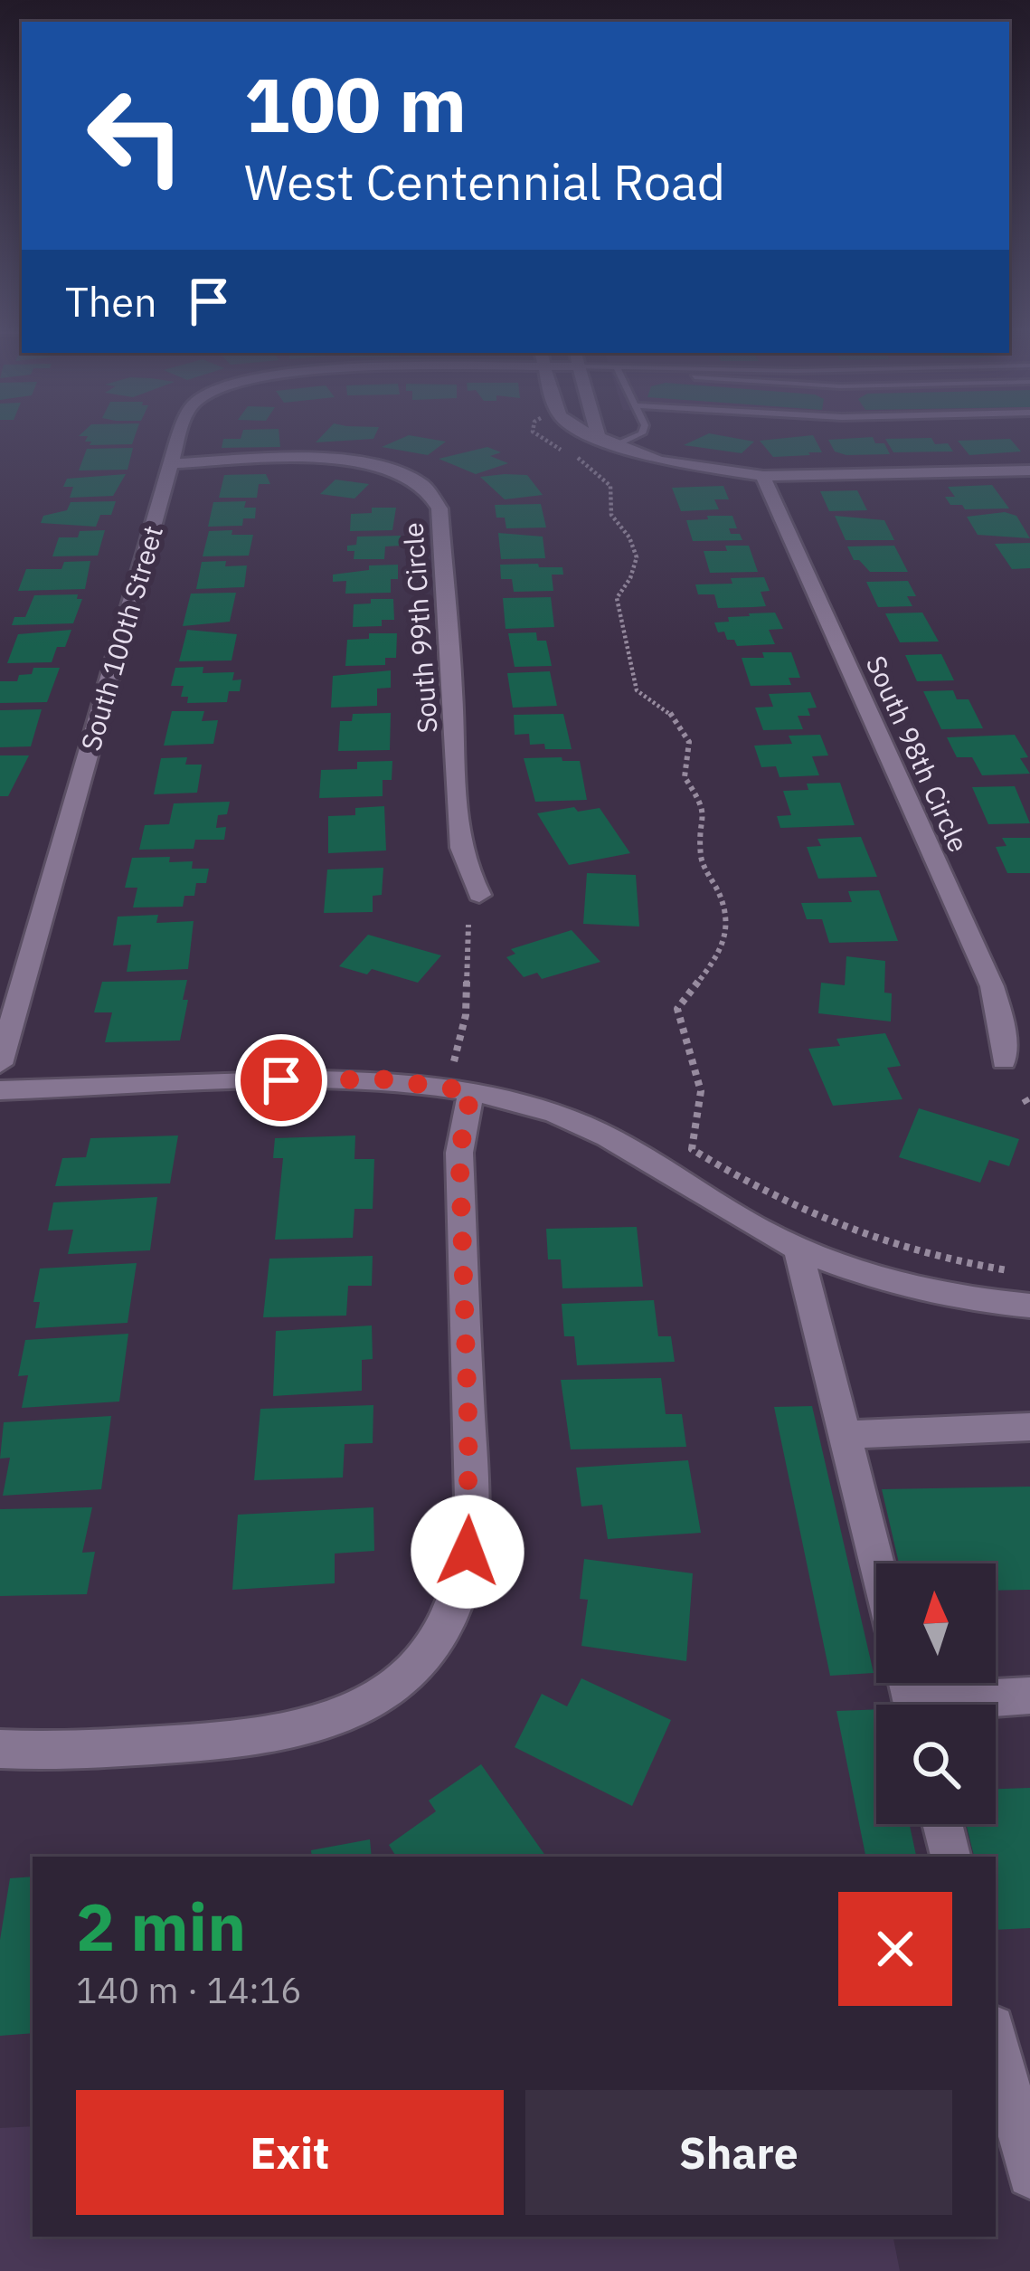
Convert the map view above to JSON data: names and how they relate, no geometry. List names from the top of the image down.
{
  "streets": {
    "street": ["South 99th Circle", "South 100th Street", "South 98th Circle"]
  },
  "crossings": [
    ["South 99th Circle", "South 100th Street"]
  ],
  "north": "top",
  "page": {
    "turn": ["100 m", "West Centennial Road"],
    "then": "Then",
    "heading": ["2 min", "140 m · 14:16"],
    "buttons": ["Exit", "Share"]
  }
}
